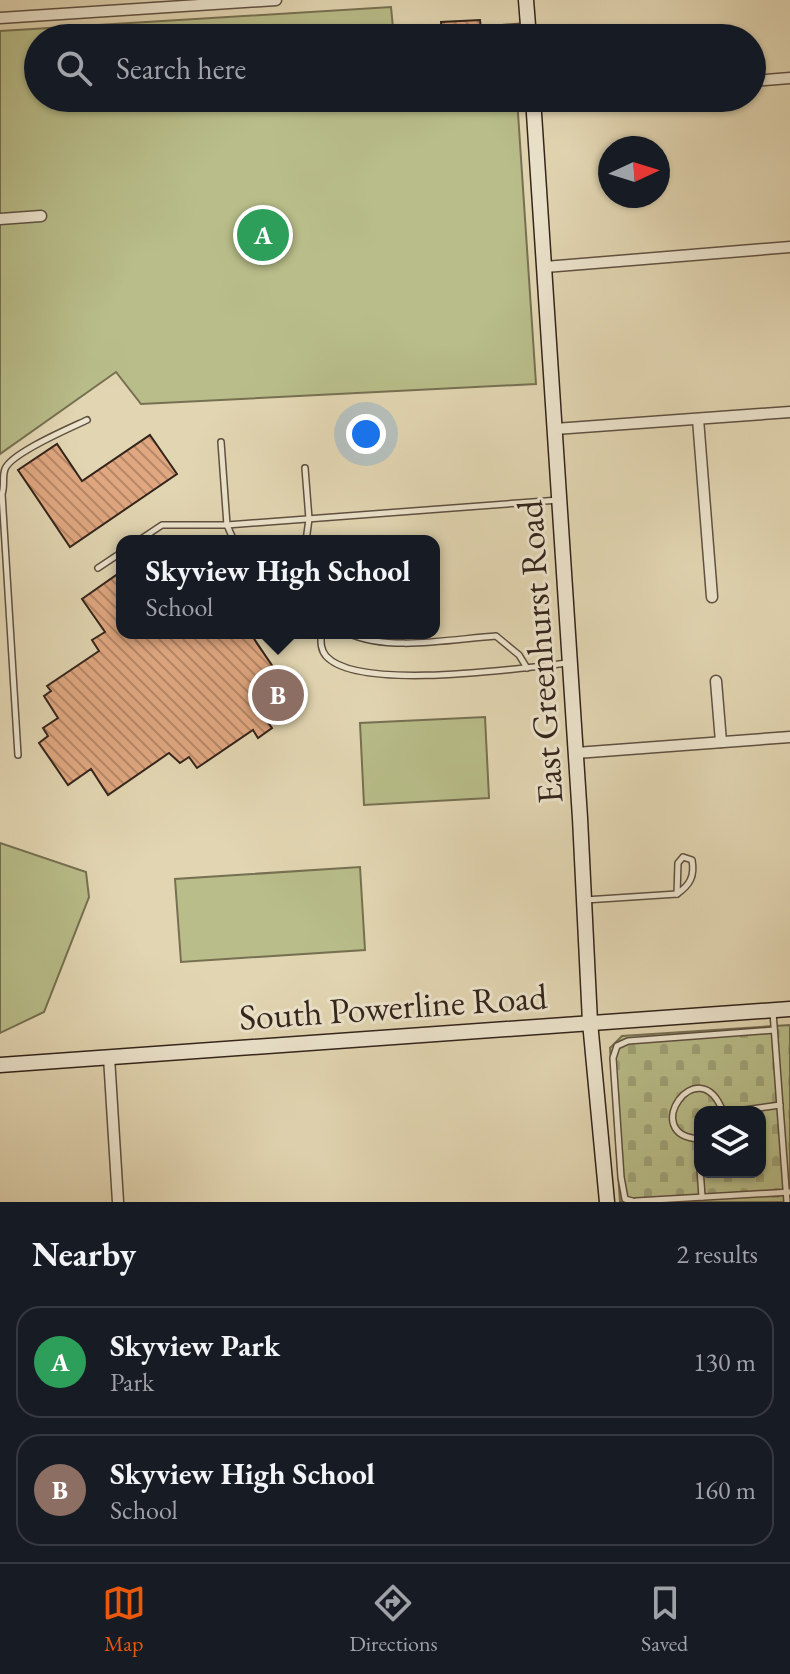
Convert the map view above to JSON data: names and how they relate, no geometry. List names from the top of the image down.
{
  "streets": {
    "main road": ["East Greenhurst Road", "South Powerline Road"]
  },
  "crossings": [
    ["East Greenhurst Road", "South Powerline Road"]
  ],
  "north": "right",
  "page": {
    "search": "Search here",
    "pins": ["A", "B"],
    "popup": ["Skyview High School", "School"],
    "heading": ["Nearby", "2 results"],
    "list": [
      {
        "mark": "A",
        "name": "Skyview Park",
        "note": "Park",
        "value": "130 m"
      },
      {
        "mark": "B",
        "name": "Skyview High School",
        "note": "School",
        "value": "160 m"
      }
    ],
    "nav": ["Map", "Directions", "Saved"]
  }
}
